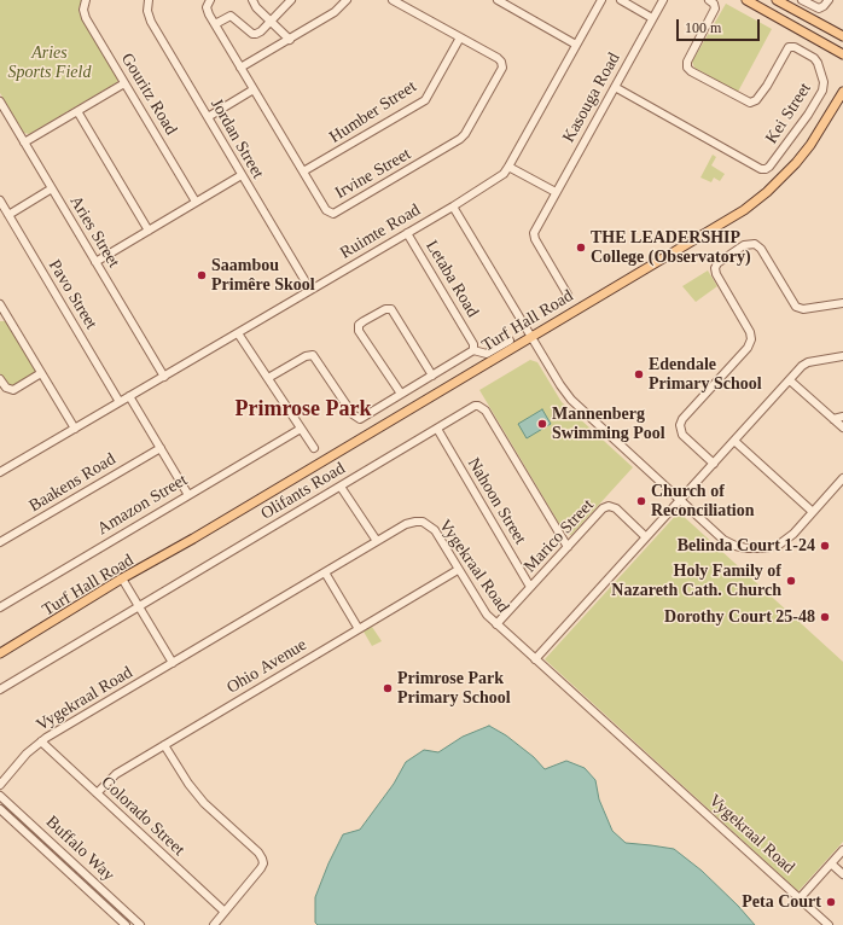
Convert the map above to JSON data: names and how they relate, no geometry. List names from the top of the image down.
{
  "streets": {
    "main road": ["Turf Hall Road"],
    "street": [
      "Gouritz Road",
      "Kasouga Road",
      "Humber Street",
      "Kei Street",
      "Jordan Street",
      "Irvine Street",
      "Aries Street",
      "Ruimte Road",
      "Letaba Road",
      "Pavo Street",
      "Baakens Road",
      "Olifants Road",
      "Nahoon Street",
      "Amazon Street",
      "Marico Street",
      "Vygekraal Road",
      "Ohio Avenue",
      "Colorado Street",
      "Buffalo Way"
    ]
  },
  "crossings": [
    ["Kasouga Road", "Kei Street"],
    ["Humber Street", "Irvine Street"],
    ["Jordan Street", "Ruimte Road"],
    ["Aries Street", "Ruimte Road"],
    ["Ruimte Road", "Letaba Road"],
    ["Ruimte Road", "Pavo Street"],
    ["Olifants Road", "Nahoon Street"],
    ["Olifants Road", "Marico Street"],
    ["Nahoon Street", "Marico Street"],
    ["Marico Street", "Vygekraal Road"],
    ["Vygekraal Road", "Ohio Avenue"],
    ["Vygekraal Road", "Colorado Street"],
    ["Ohio Avenue", "Colorado Street"]
  ],
  "districts": ["Primrose Park"],
  "parks": ["Aries Sports Field"],
  "places": [
    "THE LEADERSHIP College (Observatory)",
    "Saambou Primêre Skool",
    "Edendale Primary School",
    "Mannenberg Swimming Pool",
    "Church of Reconciliation",
    "Belinda Court 1-24",
    "Holy Family of Nazareth Cath. Church",
    "Dorothy Court 25-48",
    "Primrose Park Primary School",
    "Peta Court"
  ],
  "scale_bar": "100 m"
}
